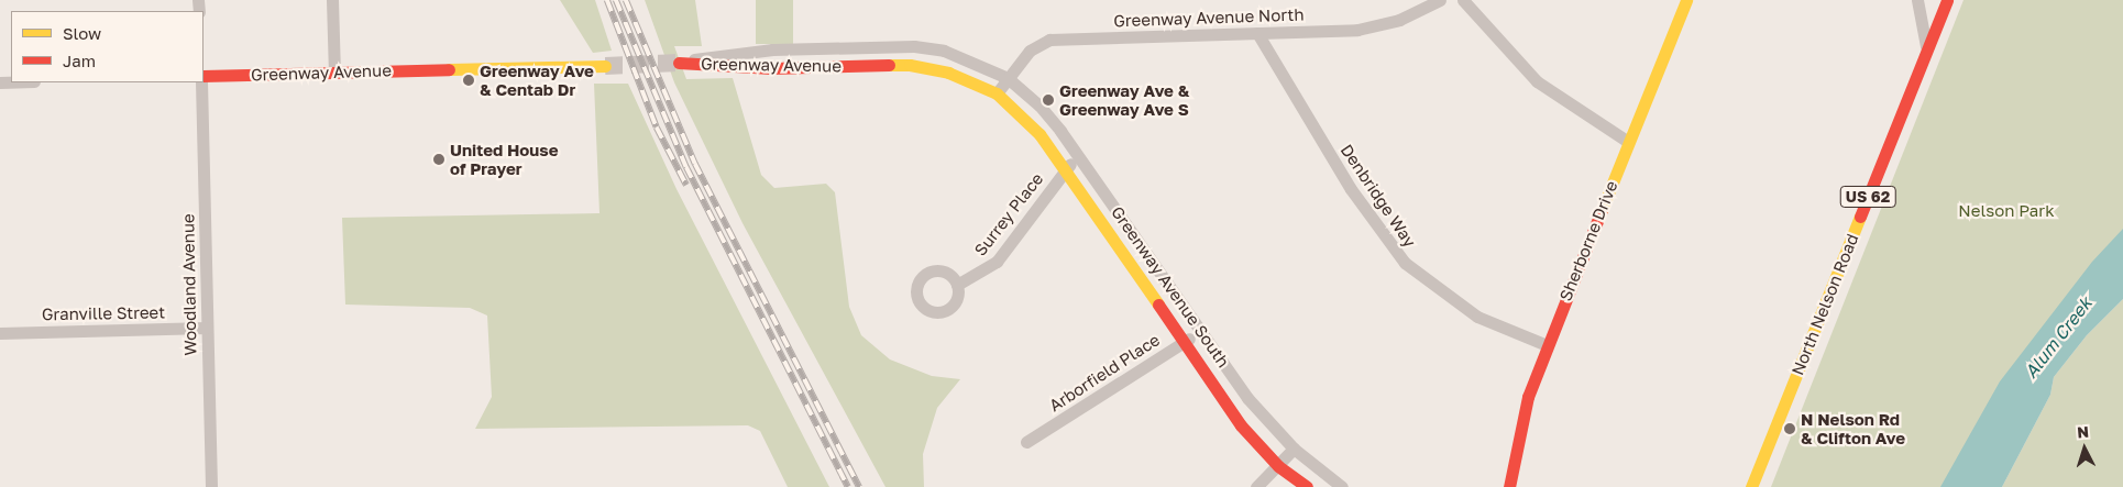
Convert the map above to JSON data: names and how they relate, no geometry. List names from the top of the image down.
{
  "streets": {
    "street": [
      "Greenway Avenue North",
      "Greenway Avenue",
      "Denbridge Way",
      "US 62",
      "Surrey Place",
      "Sherborne Drive",
      "Woodland Avenue",
      "Greenway Avenue South",
      "North Nelson Road",
      "Granville Street",
      "Arborfield Place"
    ]
  },
  "crossings": [
    ["Greenway Avenue North", "Greenway Avenue"],
    ["Greenway Avenue North", "Denbridge Way"],
    ["Greenway Avenue North", "Greenway Avenue South"],
    ["Greenway Avenue", "Greenway Avenue South"],
    ["Denbridge Way", "Sherborne Drive"],
    ["Surrey Place", "Greenway Avenue South"],
    ["Woodland Avenue", "Granville Street"],
    ["Greenway Avenue South", "Arborfield Place"]
  ],
  "water": ["Alum Creek"],
  "parks": ["Nelson Park"],
  "places": [
    "Greenway Ave & Centab Dr",
    "Greenway Ave & Greenway Ave S",
    "United House of Prayer",
    "N Nelson Rd & Clifton Ave"
  ],
  "legend": ["Slow", "Jam"],
  "north": "top"
}
